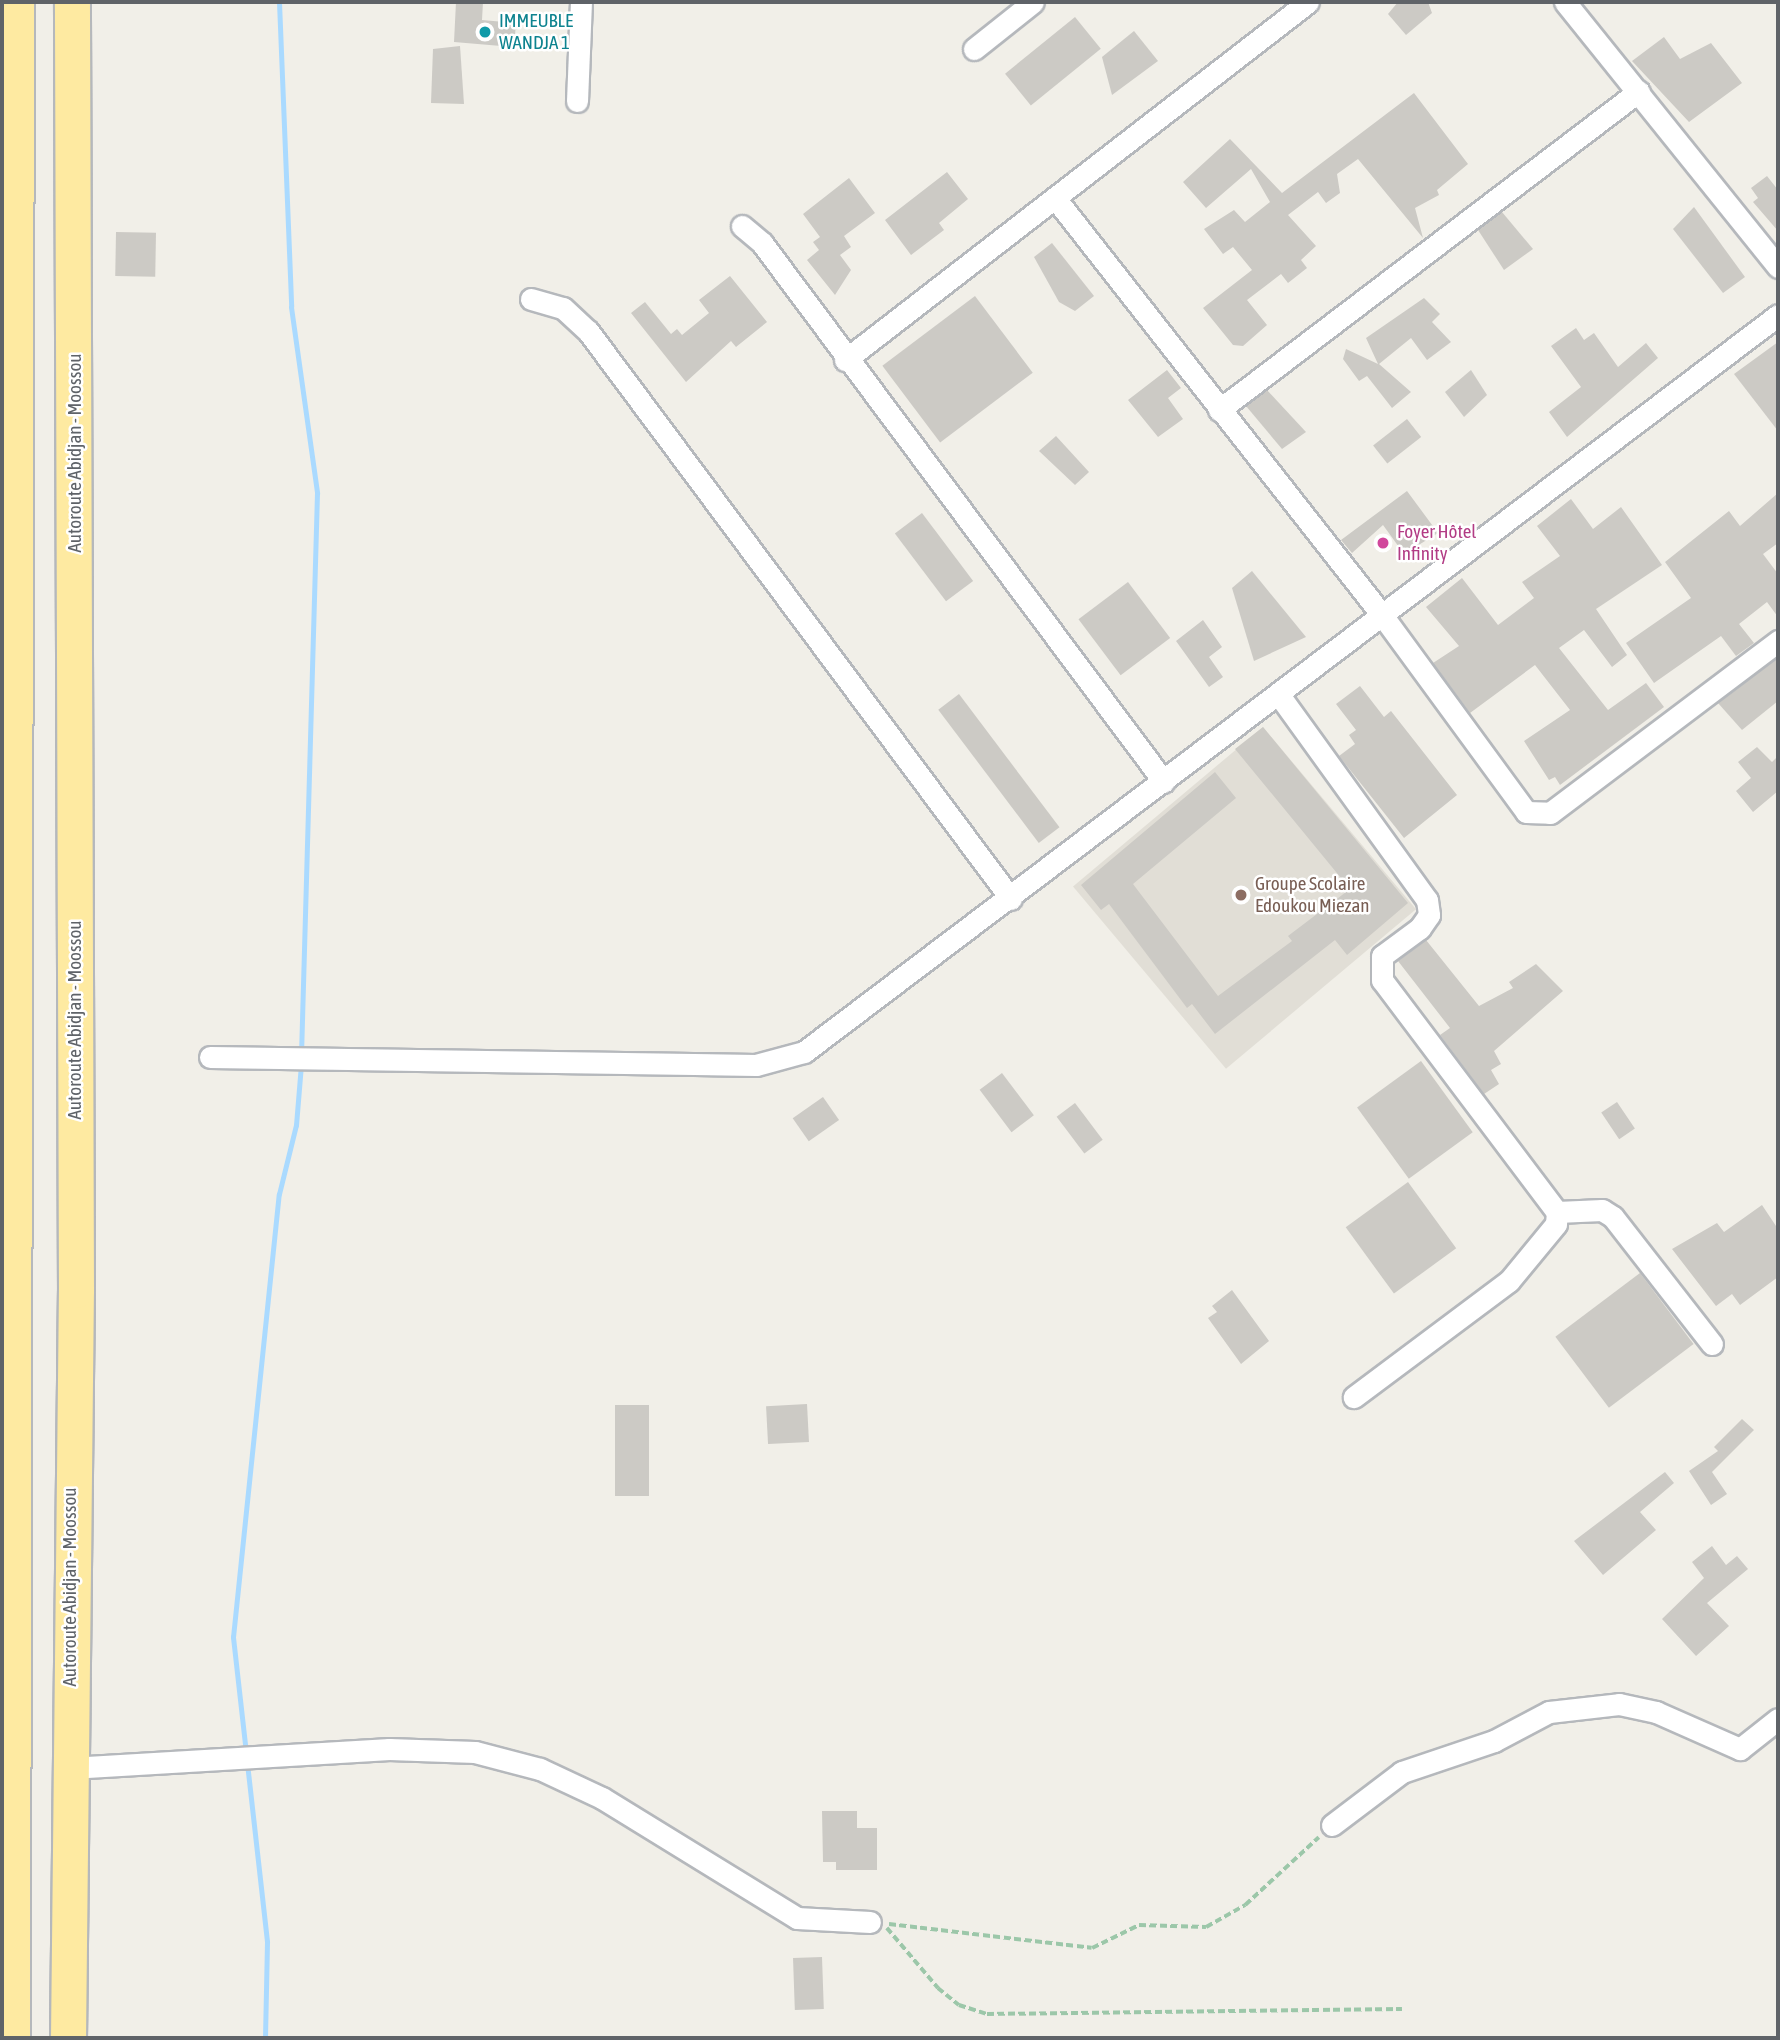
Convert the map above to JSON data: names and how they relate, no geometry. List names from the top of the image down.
{
  "streets": {
    "highway": ["Autoroute Abidjan - Moossou"]
  },
  "places": ["IMMEUBLE WANDJA 1", "Foyer Hôtel Infinity", "Groupe Scolaire Edoukou Miezan"]
}
